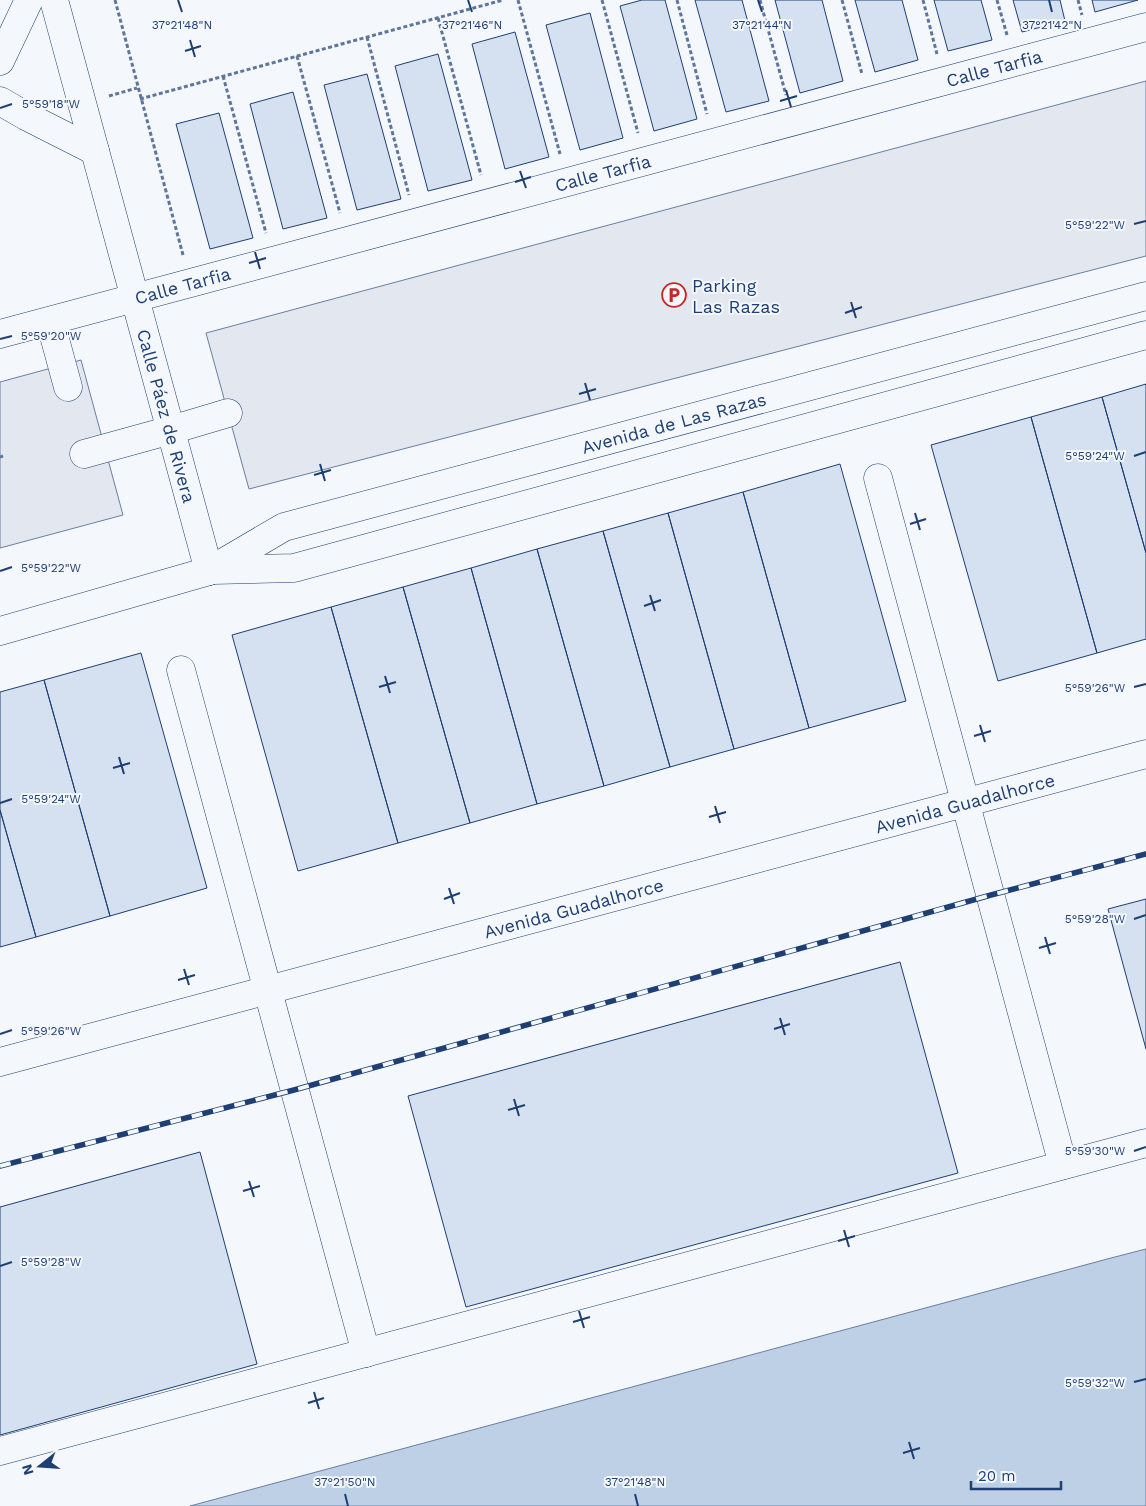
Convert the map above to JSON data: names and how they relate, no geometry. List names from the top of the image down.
{
  "streets": {
    "main road": [
      "Calle Tarfia",
      "Calle Páez de Rivera",
      "Avenida de Las Razas",
      "Avenida Guadalhorce"
    ]
  },
  "crossings": [
    ["Calle Tarfia", "Calle Páez de Rivera"],
    ["Calle Páez de Rivera", "Avenida de Las Razas"]
  ],
  "places": {
    "parking": ["Parking Las Razas"]
  },
  "scale_bar": "20 m",
  "north": "left",
  "coordinates": [
    "37°21'42\"N",
    "37°21'48\"N",
    "37°21'46\"N",
    "37°21'44\"N",
    "5°59'18\"W",
    "5°59'22\"W",
    "5°59'20\"W",
    "5°59'24\"W",
    "5°59'26\"W",
    "5°59'28\"W",
    "5°59'30\"W",
    "5°59'32\"W",
    "37°21'50\"N"
  ]
}
